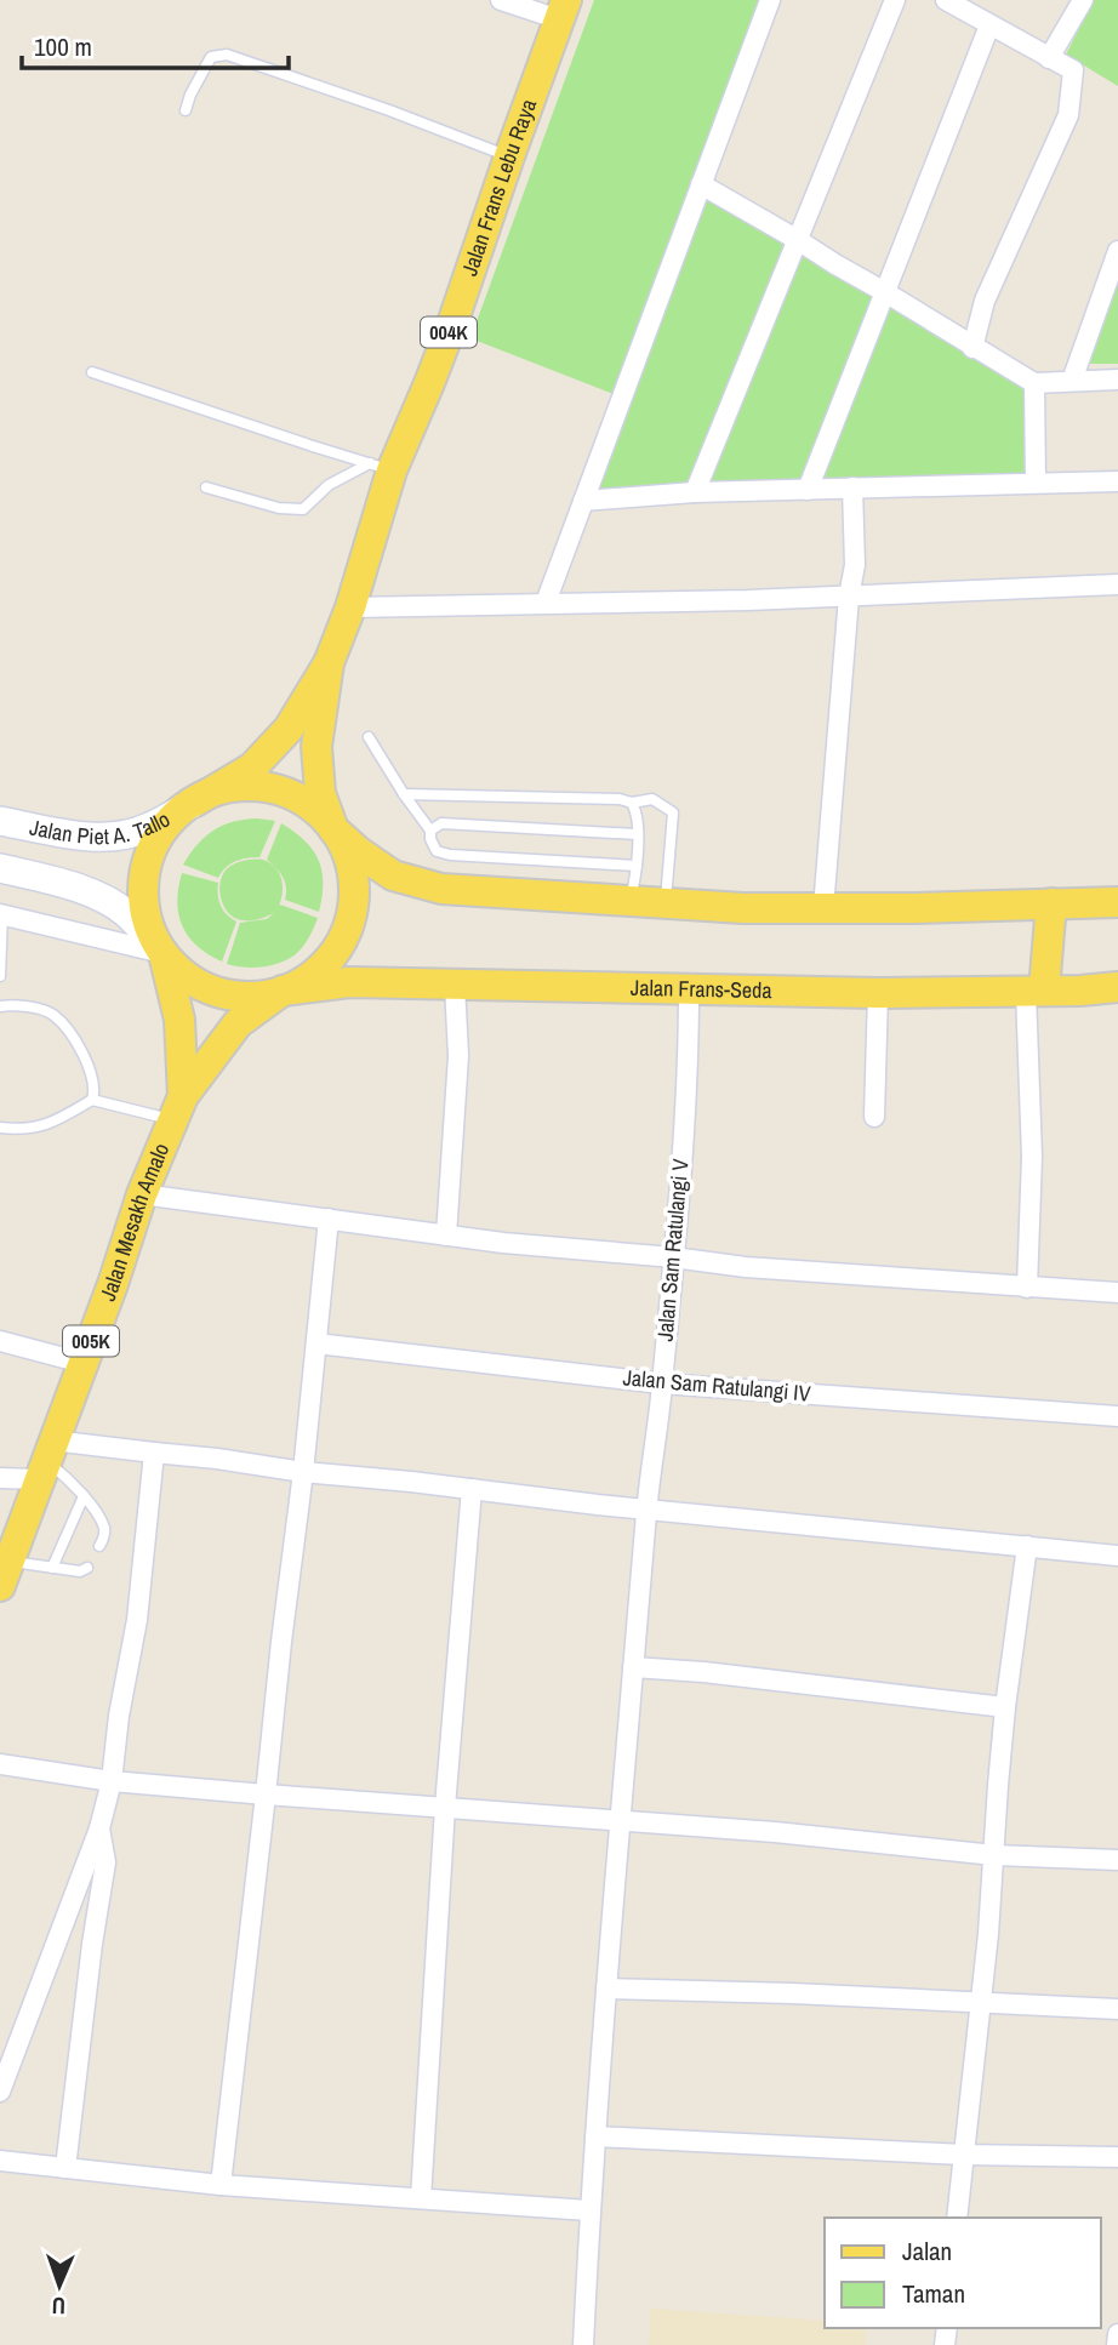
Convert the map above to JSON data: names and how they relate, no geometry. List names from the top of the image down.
{
  "streets": {
    "main road": [
      "Jalan Frans Lebu Raya",
      "004K",
      "Jalan Piet A. Tallo",
      "Jalan Frans-Seda",
      "Jalan Mesakh Amalo",
      "005K"
    ],
    "street": ["Jalan Sam Ratulangi V", "Jalan Sam Ratulangi IV"]
  },
  "crossings": [
    ["Jalan Frans Lebu Raya", "Jalan Piet A. Tallo"],
    ["Jalan Frans Lebu Raya", "Jalan Frans-Seda"],
    ["Jalan Frans Lebu Raya", "Jalan Mesakh Amalo"],
    ["Jalan Piet A. Tallo", "Jalan Frans-Seda"],
    ["Jalan Piet A. Tallo", "Jalan Mesakh Amalo"],
    ["Jalan Frans-Seda", "Jalan Mesakh Amalo"],
    ["Jalan Frans-Seda", "Jalan Sam Ratulangi V"],
    ["Jalan Sam Ratulangi V", "Jalan Sam Ratulangi IV"]
  ],
  "legend": ["Jalan", "Taman"],
  "scale_bar": "100 m",
  "north": "bottom"
}
